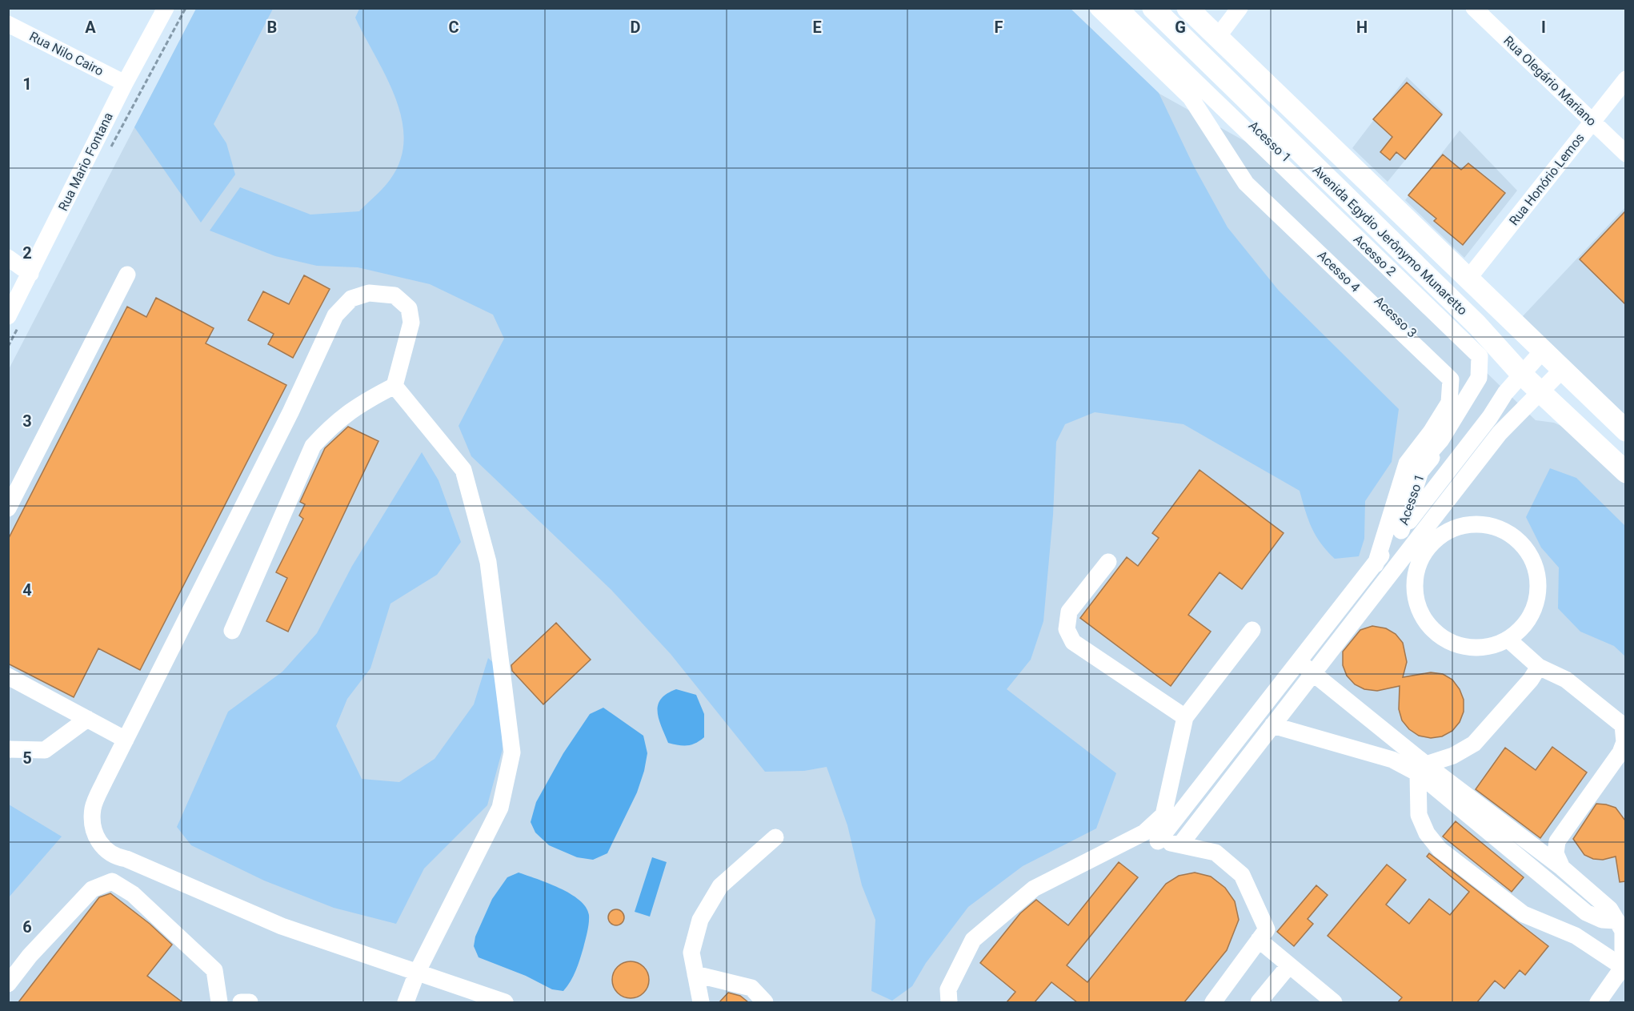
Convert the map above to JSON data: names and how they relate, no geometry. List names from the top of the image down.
{
  "streets": {
    "main road": ["Avenida Egydio Jerônymo Munaretto"],
    "street": [
      "Rua Nilo Cairo",
      "Rua Olegário Mariano",
      "Acesso 1",
      "Rua Mario Fontana",
      "Rua Honório Lemos",
      "Acesso 2",
      "Acesso 4",
      "Acesso 3"
    ]
  },
  "crossings": [
    ["Rua Nilo Cairo", "Rua Mario Fontana"],
    ["Rua Olegário Mariano", "Rua Honório Lemos"],
    ["Acesso 1", "Acesso 2"],
    ["Acesso 1", "Acesso 4"],
    ["Acesso 1", "Acesso 3"],
    ["Rua Honório Lemos", "Avenida Egydio Jerônymo Munaretto"],
    ["Acesso 2", "Acesso 4"],
    ["Acesso 2", "Acesso 3"],
    ["Acesso 4", "Acesso 3"]
  ],
  "grid": {
    "columns": [
      "A",
      "B",
      "C",
      "D",
      "E",
      "F",
      "G",
      "H",
      "I"
    ],
    "rows": [
      "1",
      "2",
      "3",
      "4",
      "5",
      "6"
    ]
  }
}
